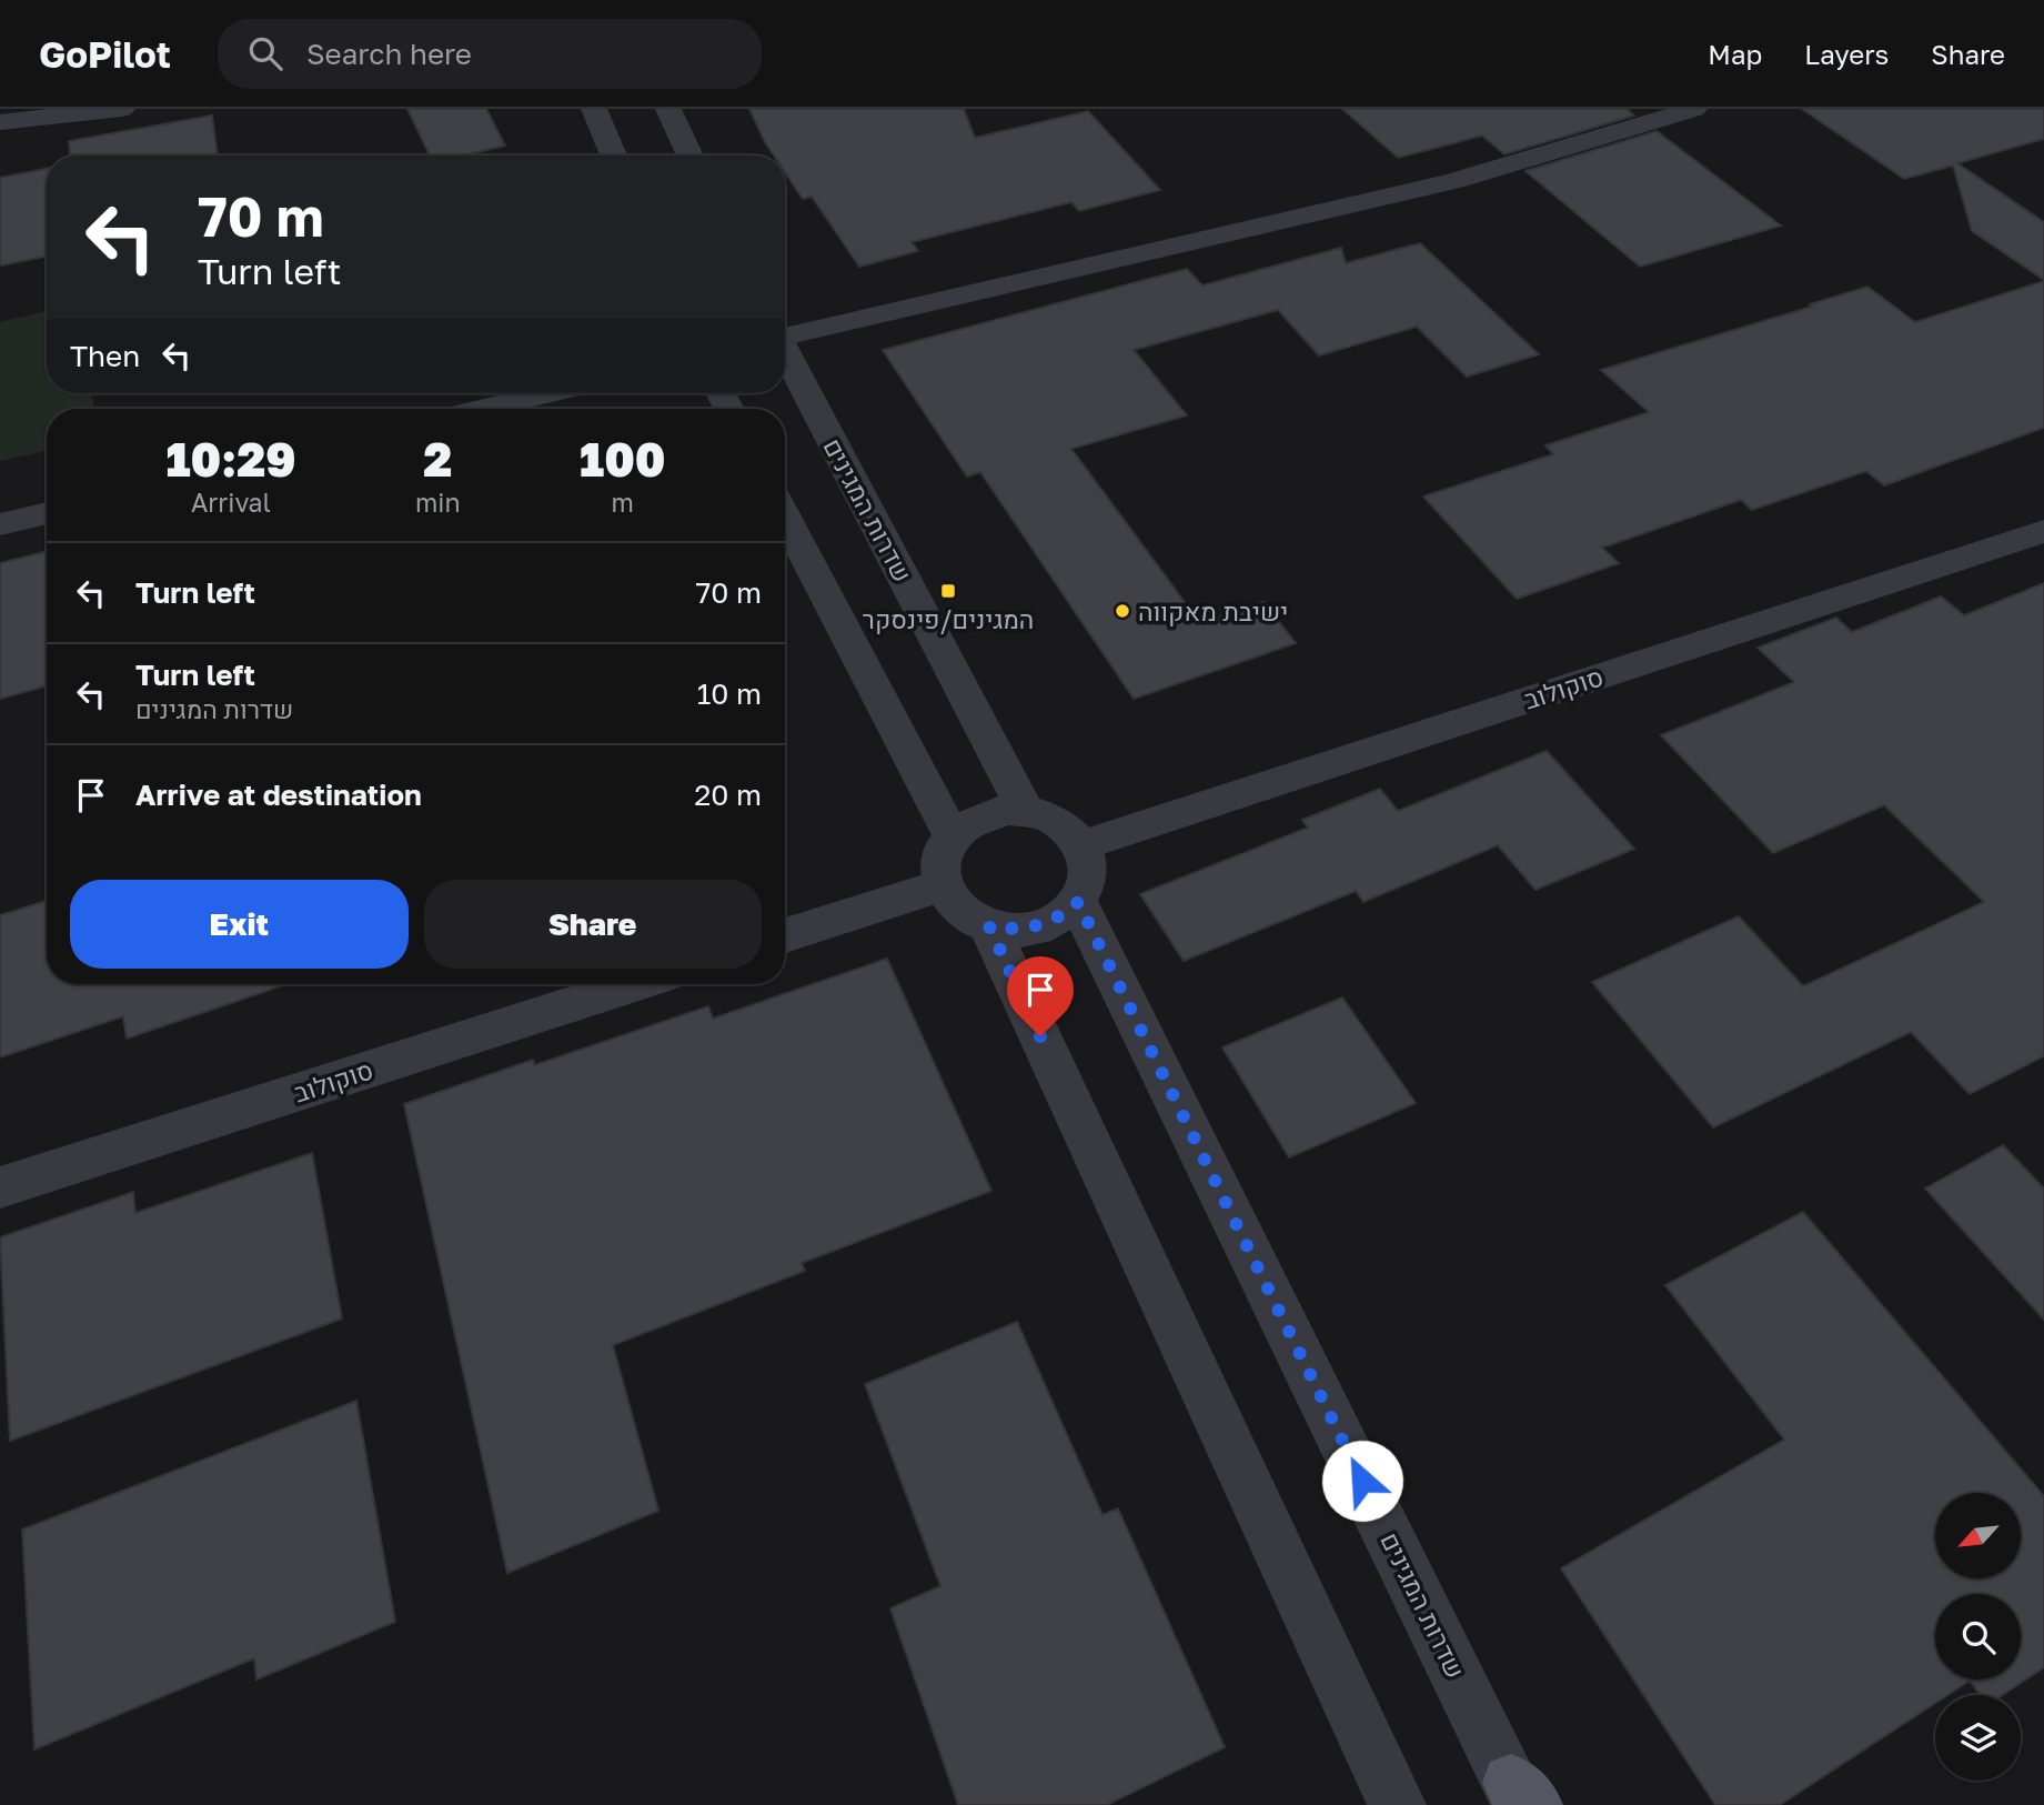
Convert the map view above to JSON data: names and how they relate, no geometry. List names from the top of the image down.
{
  "streets": {
    "street": ["שדרות המגינים", "סוקולוב"]
  },
  "crossings": [
    ["שדרות המגינים", "סוקולוב"]
  ],
  "places": {
    "transit": ["המגינים/פינסקר"],
    "other": ["ישיבת מאקווה"]
  },
  "north": "bottom left",
  "page": {
    "header": "GoPilot",
    "search": "Search here",
    "nav": ["Map", "Layers", "Share"],
    "turn": ["70 m", "Turn left"],
    "then": "Then",
    "eta": [
      "10:29",
      "Arrival",
      "2",
      "min",
      "100",
      "m"
    ],
    "list": [
      {
        "name": "Turn left",
        "value": "70 m"
      },
      {
        "name": "Turn left",
        "note": "שדרות המגינים",
        "value": "10 m"
      },
      {
        "name": "Arrive at destination",
        "value": "20 m"
      }
    ],
    "buttons": ["Exit", "Share"]
  }
}
